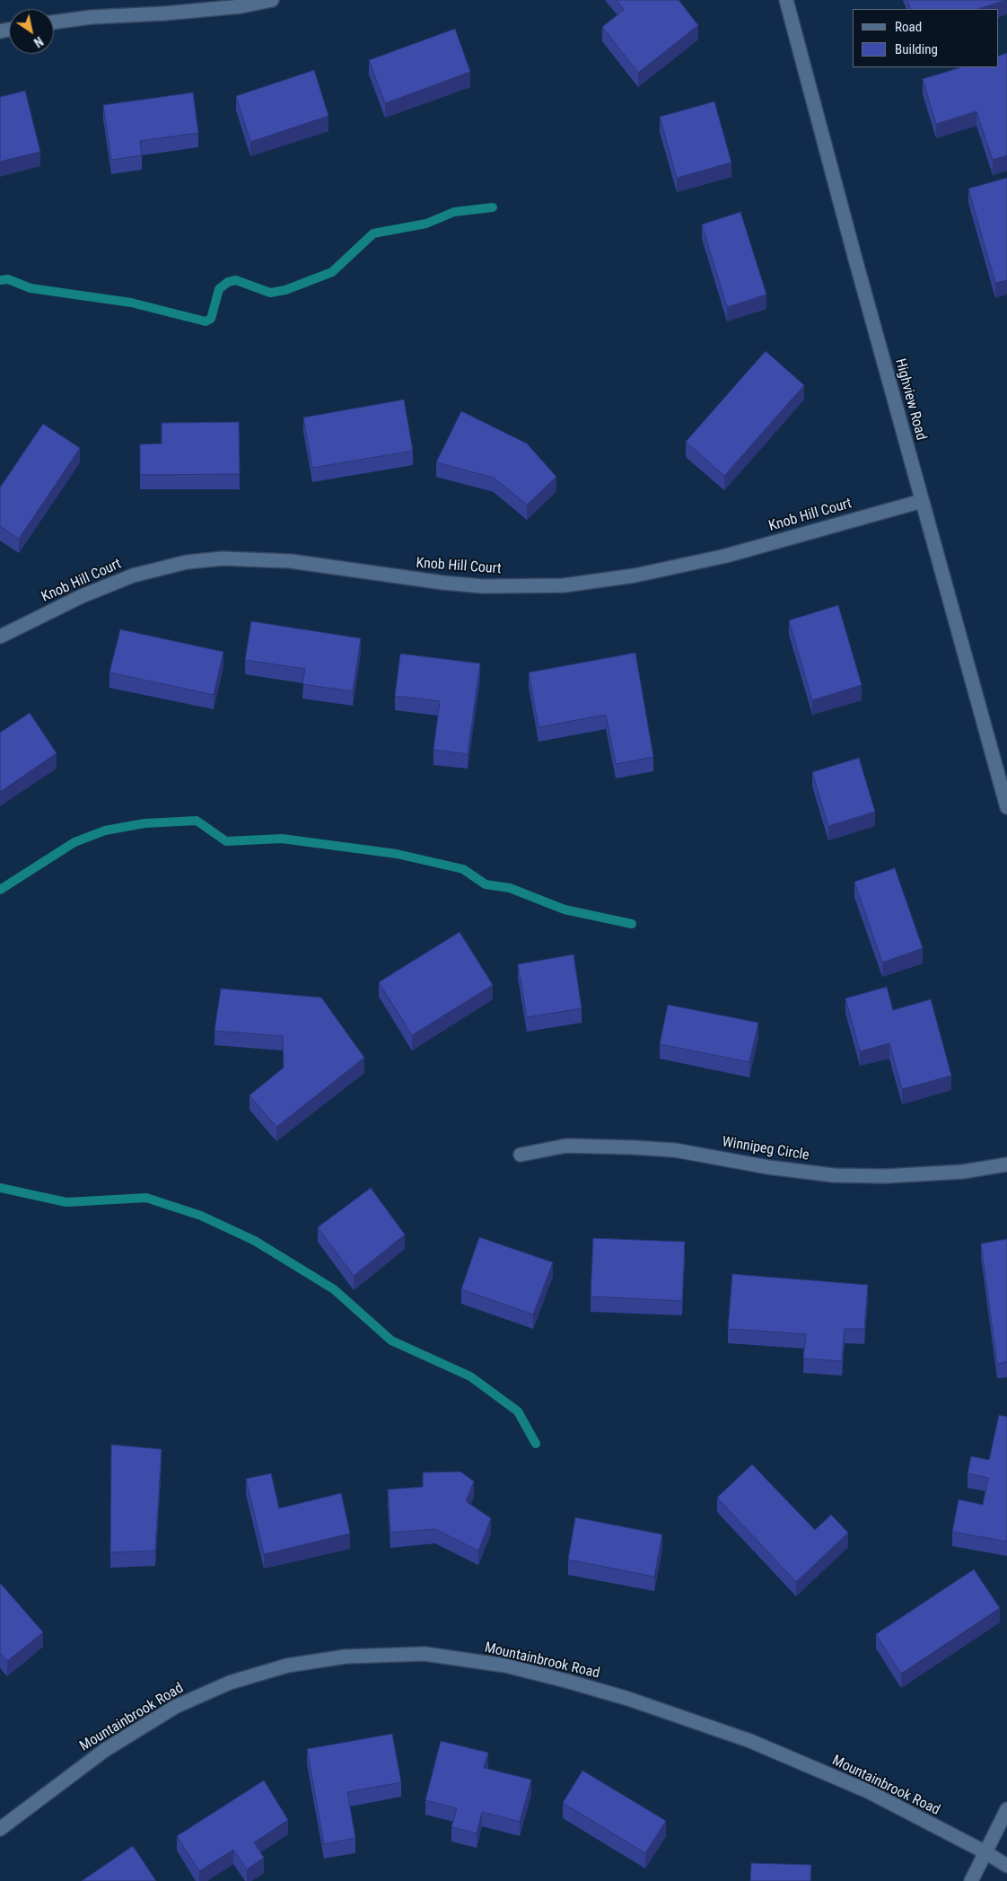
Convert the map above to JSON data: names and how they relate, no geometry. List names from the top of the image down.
{
  "streets": {
    "street": [
      "Highview Road",
      "Knob Hill Court",
      "Winnipeg Circle",
      "Mountainbrook Road"
    ]
  },
  "crossings": [
    ["Highview Road", "Knob Hill Court"]
  ],
  "legend": ["Road", "Building"],
  "north": "bottom right"
}
